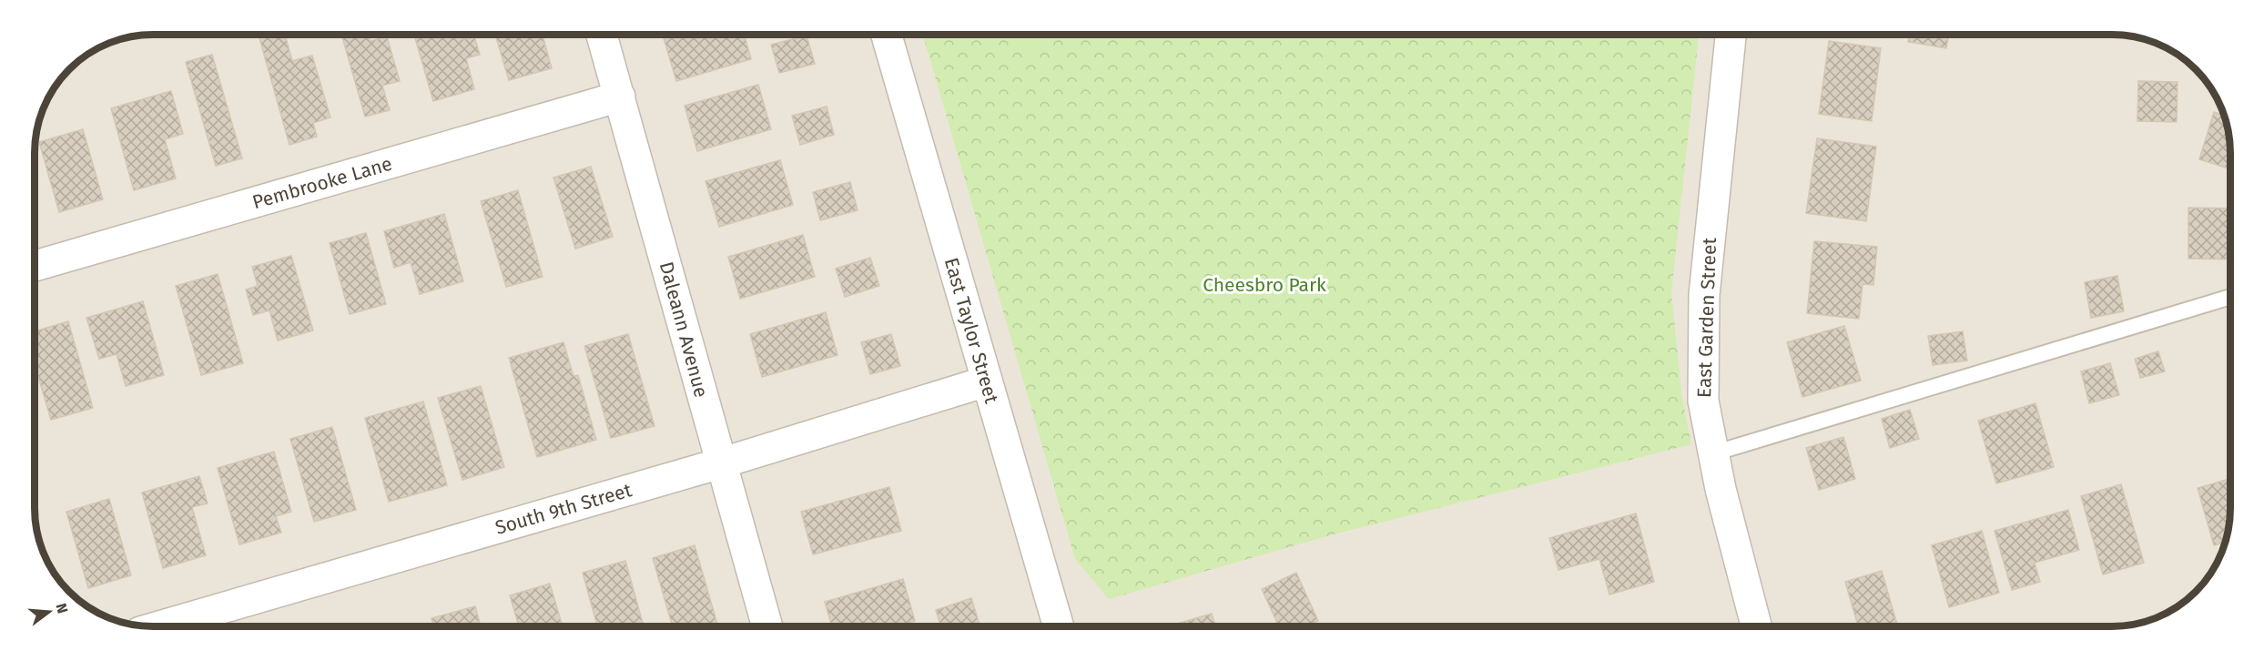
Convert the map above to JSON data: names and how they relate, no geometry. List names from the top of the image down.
{
  "streets": {
    "street": [
      "Pembrooke Lane",
      "East Garden Street",
      "Daleann Avenue",
      "East Taylor Street",
      "South 9th Street"
    ]
  },
  "crossings": [
    ["Pembrooke Lane", "Daleann Avenue"],
    ["Daleann Avenue", "South 9th Street"],
    ["East Taylor Street", "South 9th Street"]
  ],
  "parks": ["Cheesbro Park"],
  "north": "right"
}
